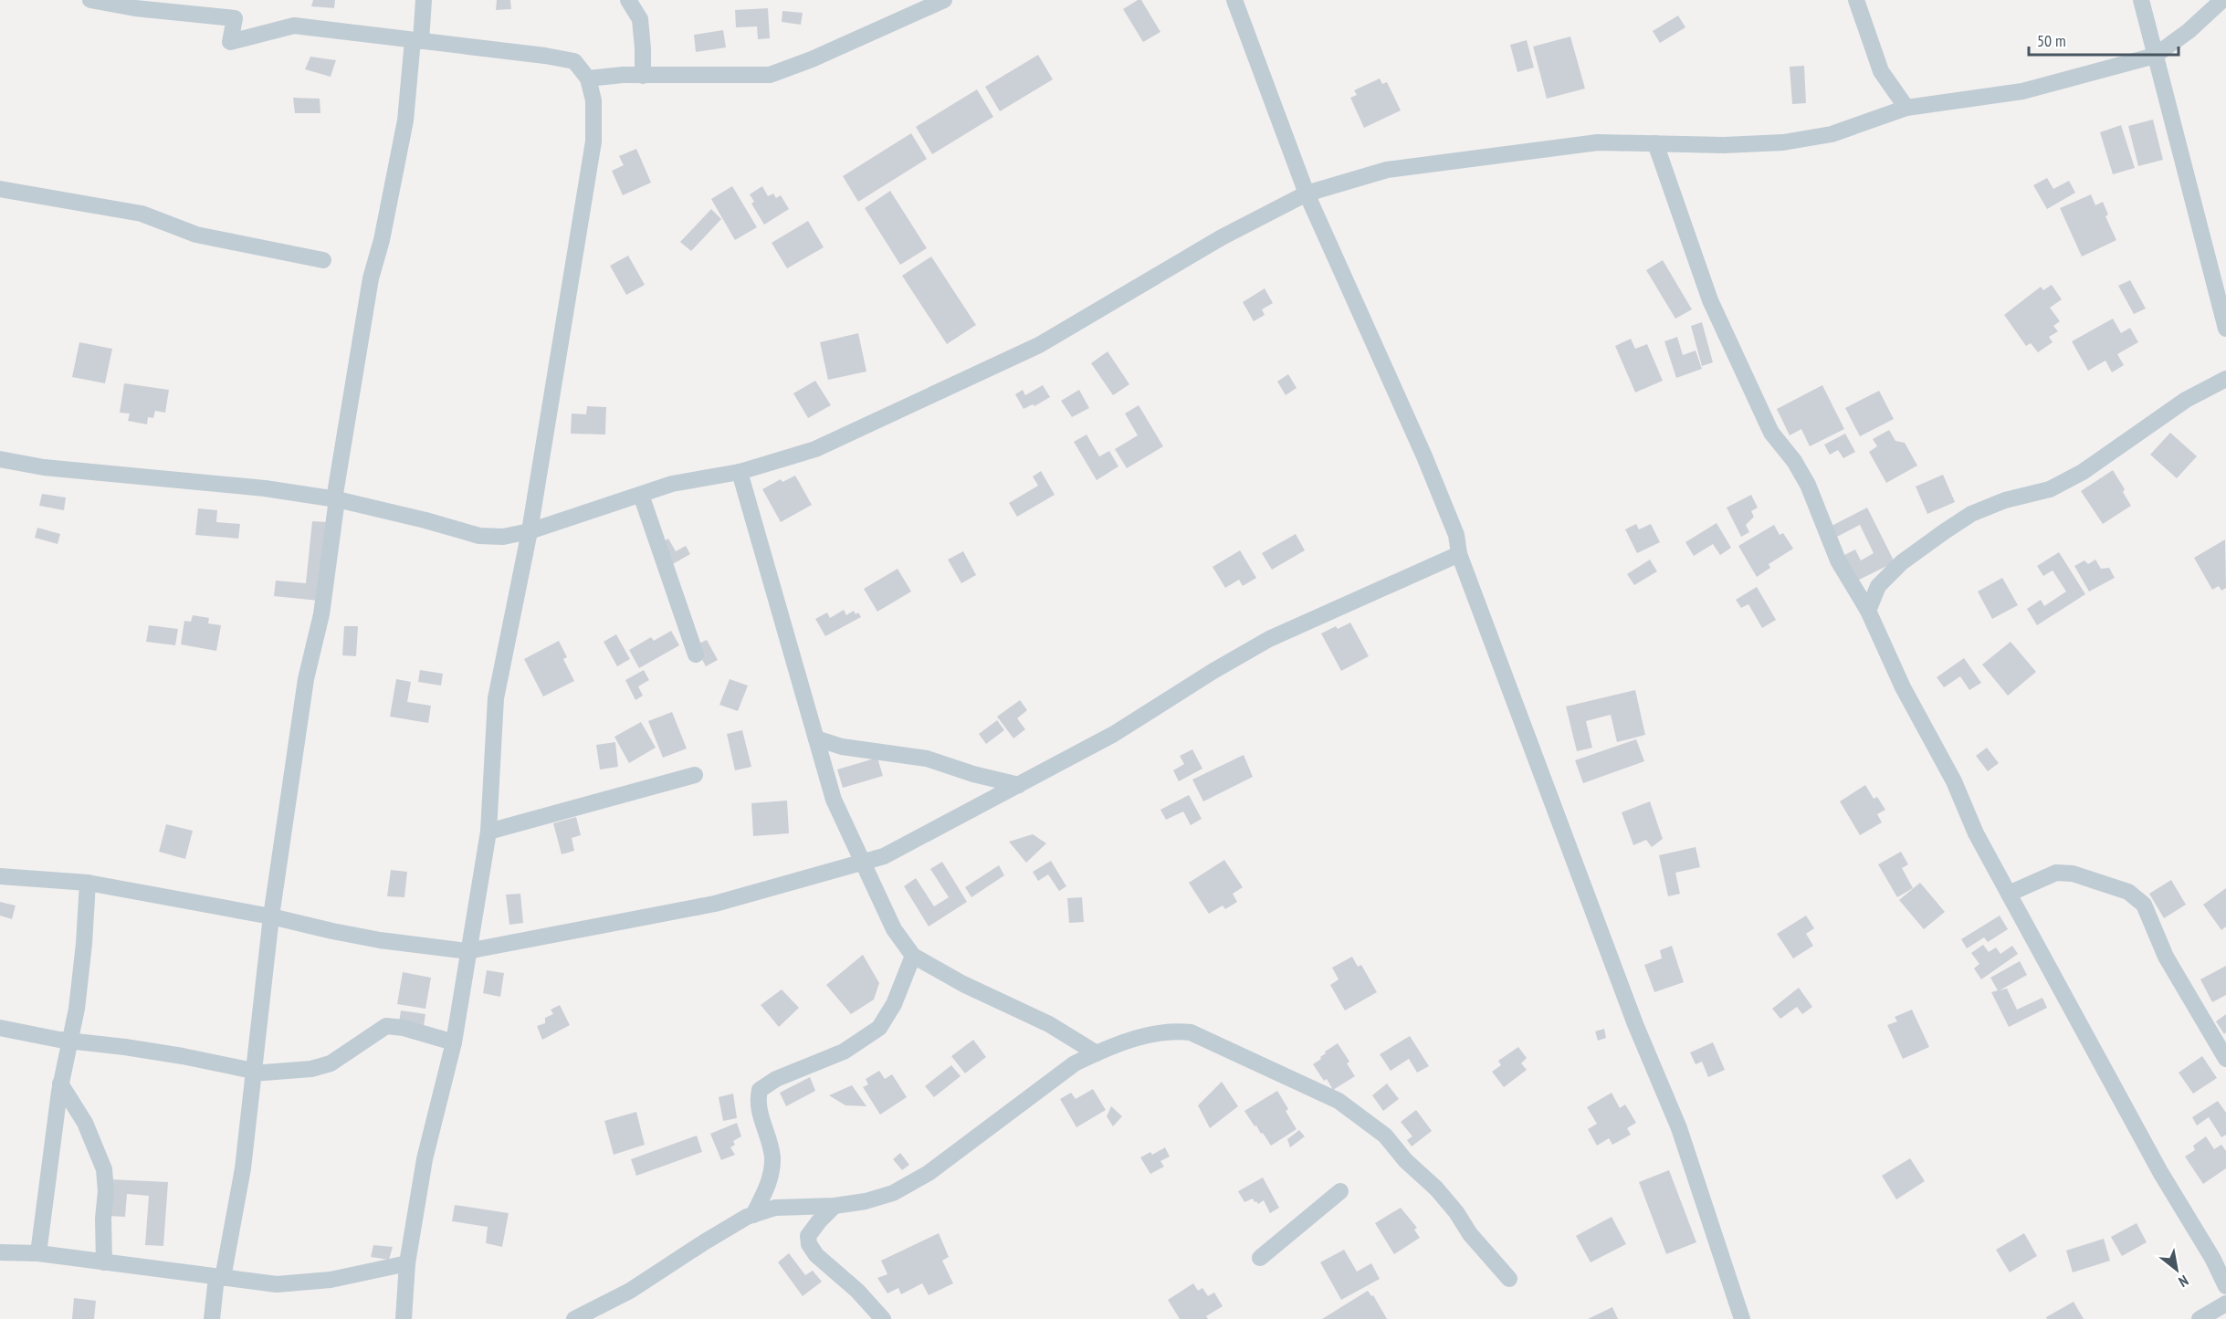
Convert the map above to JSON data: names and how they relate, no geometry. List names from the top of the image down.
{
  "scale_bar": "50 m",
  "north": "bottom right"
}
